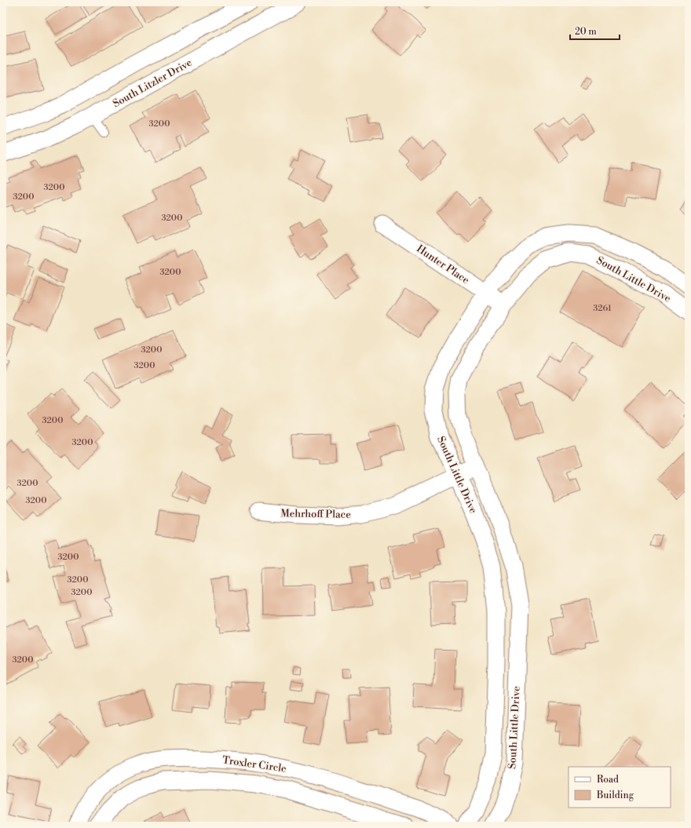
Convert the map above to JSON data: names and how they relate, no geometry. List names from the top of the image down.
{
  "streets": {
    "street": [
      "South Litzler Drive",
      "Hunter Place",
      "South Little Drive",
      "Mehrhoff Place",
      "Troxler Circle"
    ]
  },
  "crossings": [
    ["Hunter Place", "South Little Drive"],
    ["South Little Drive", "Mehrhoff Place"]
  ],
  "house_numbers": [
    "3200",
    "3200",
    "3200",
    "3200",
    "3200",
    "3261",
    "3200",
    "3200",
    "3200",
    "3200",
    "3200",
    "3200",
    "3200",
    "3200",
    "3200",
    "3200"
  ],
  "legend": ["Road", "Building"],
  "scale_bar": "20 m"
}
